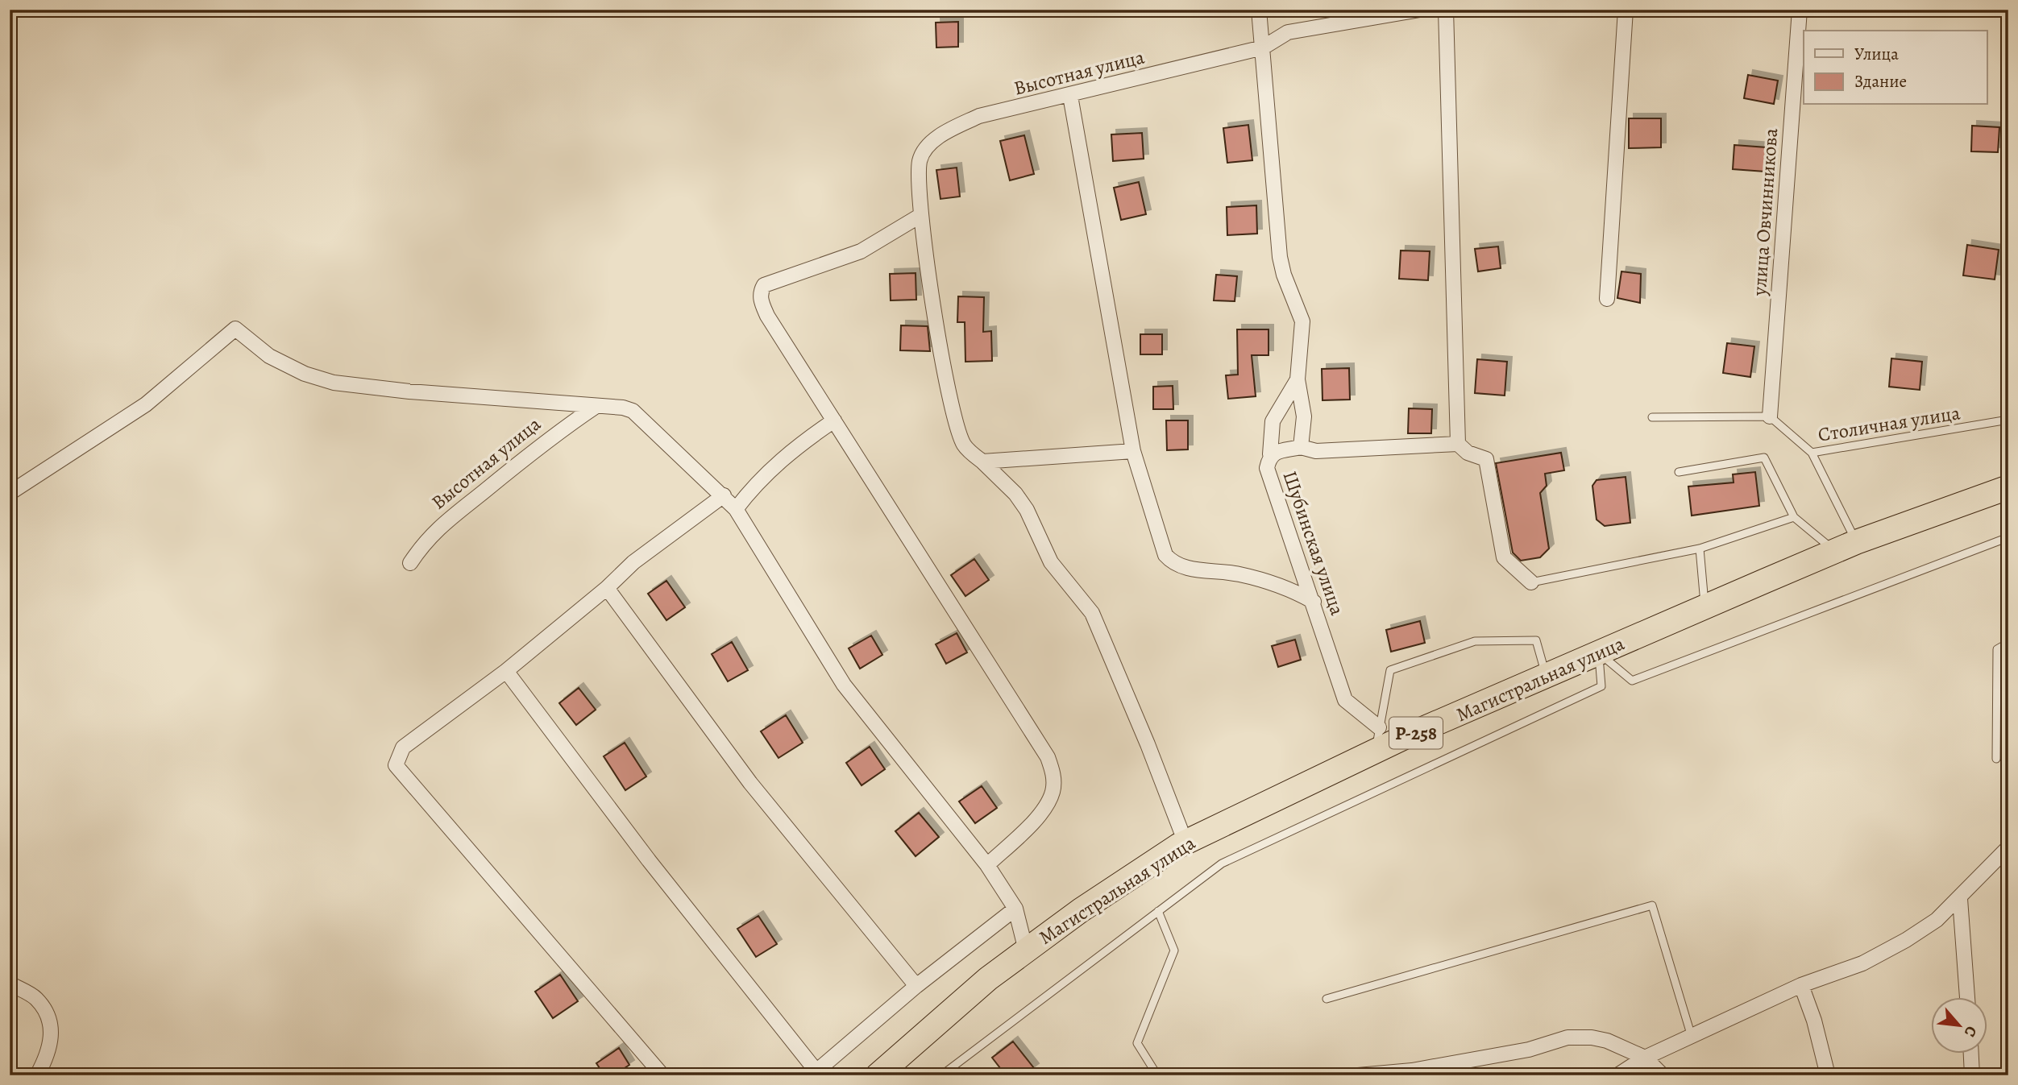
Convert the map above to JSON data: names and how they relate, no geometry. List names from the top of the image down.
{
  "streets": {
    "highway": ["Магистральная улица", "Р-258"],
    "street": ["Высотная улица", "улица Овчинникова", "Шубинская улица"],
    "lane": ["Столичная улица"]
  },
  "crossings": [
    ["Высотная улица", "Шубинская улица"],
    ["улица Овчинникова", "Столичная улица"]
  ],
  "legend": ["Улица", "Здание"],
  "north": "bottom right"
}
